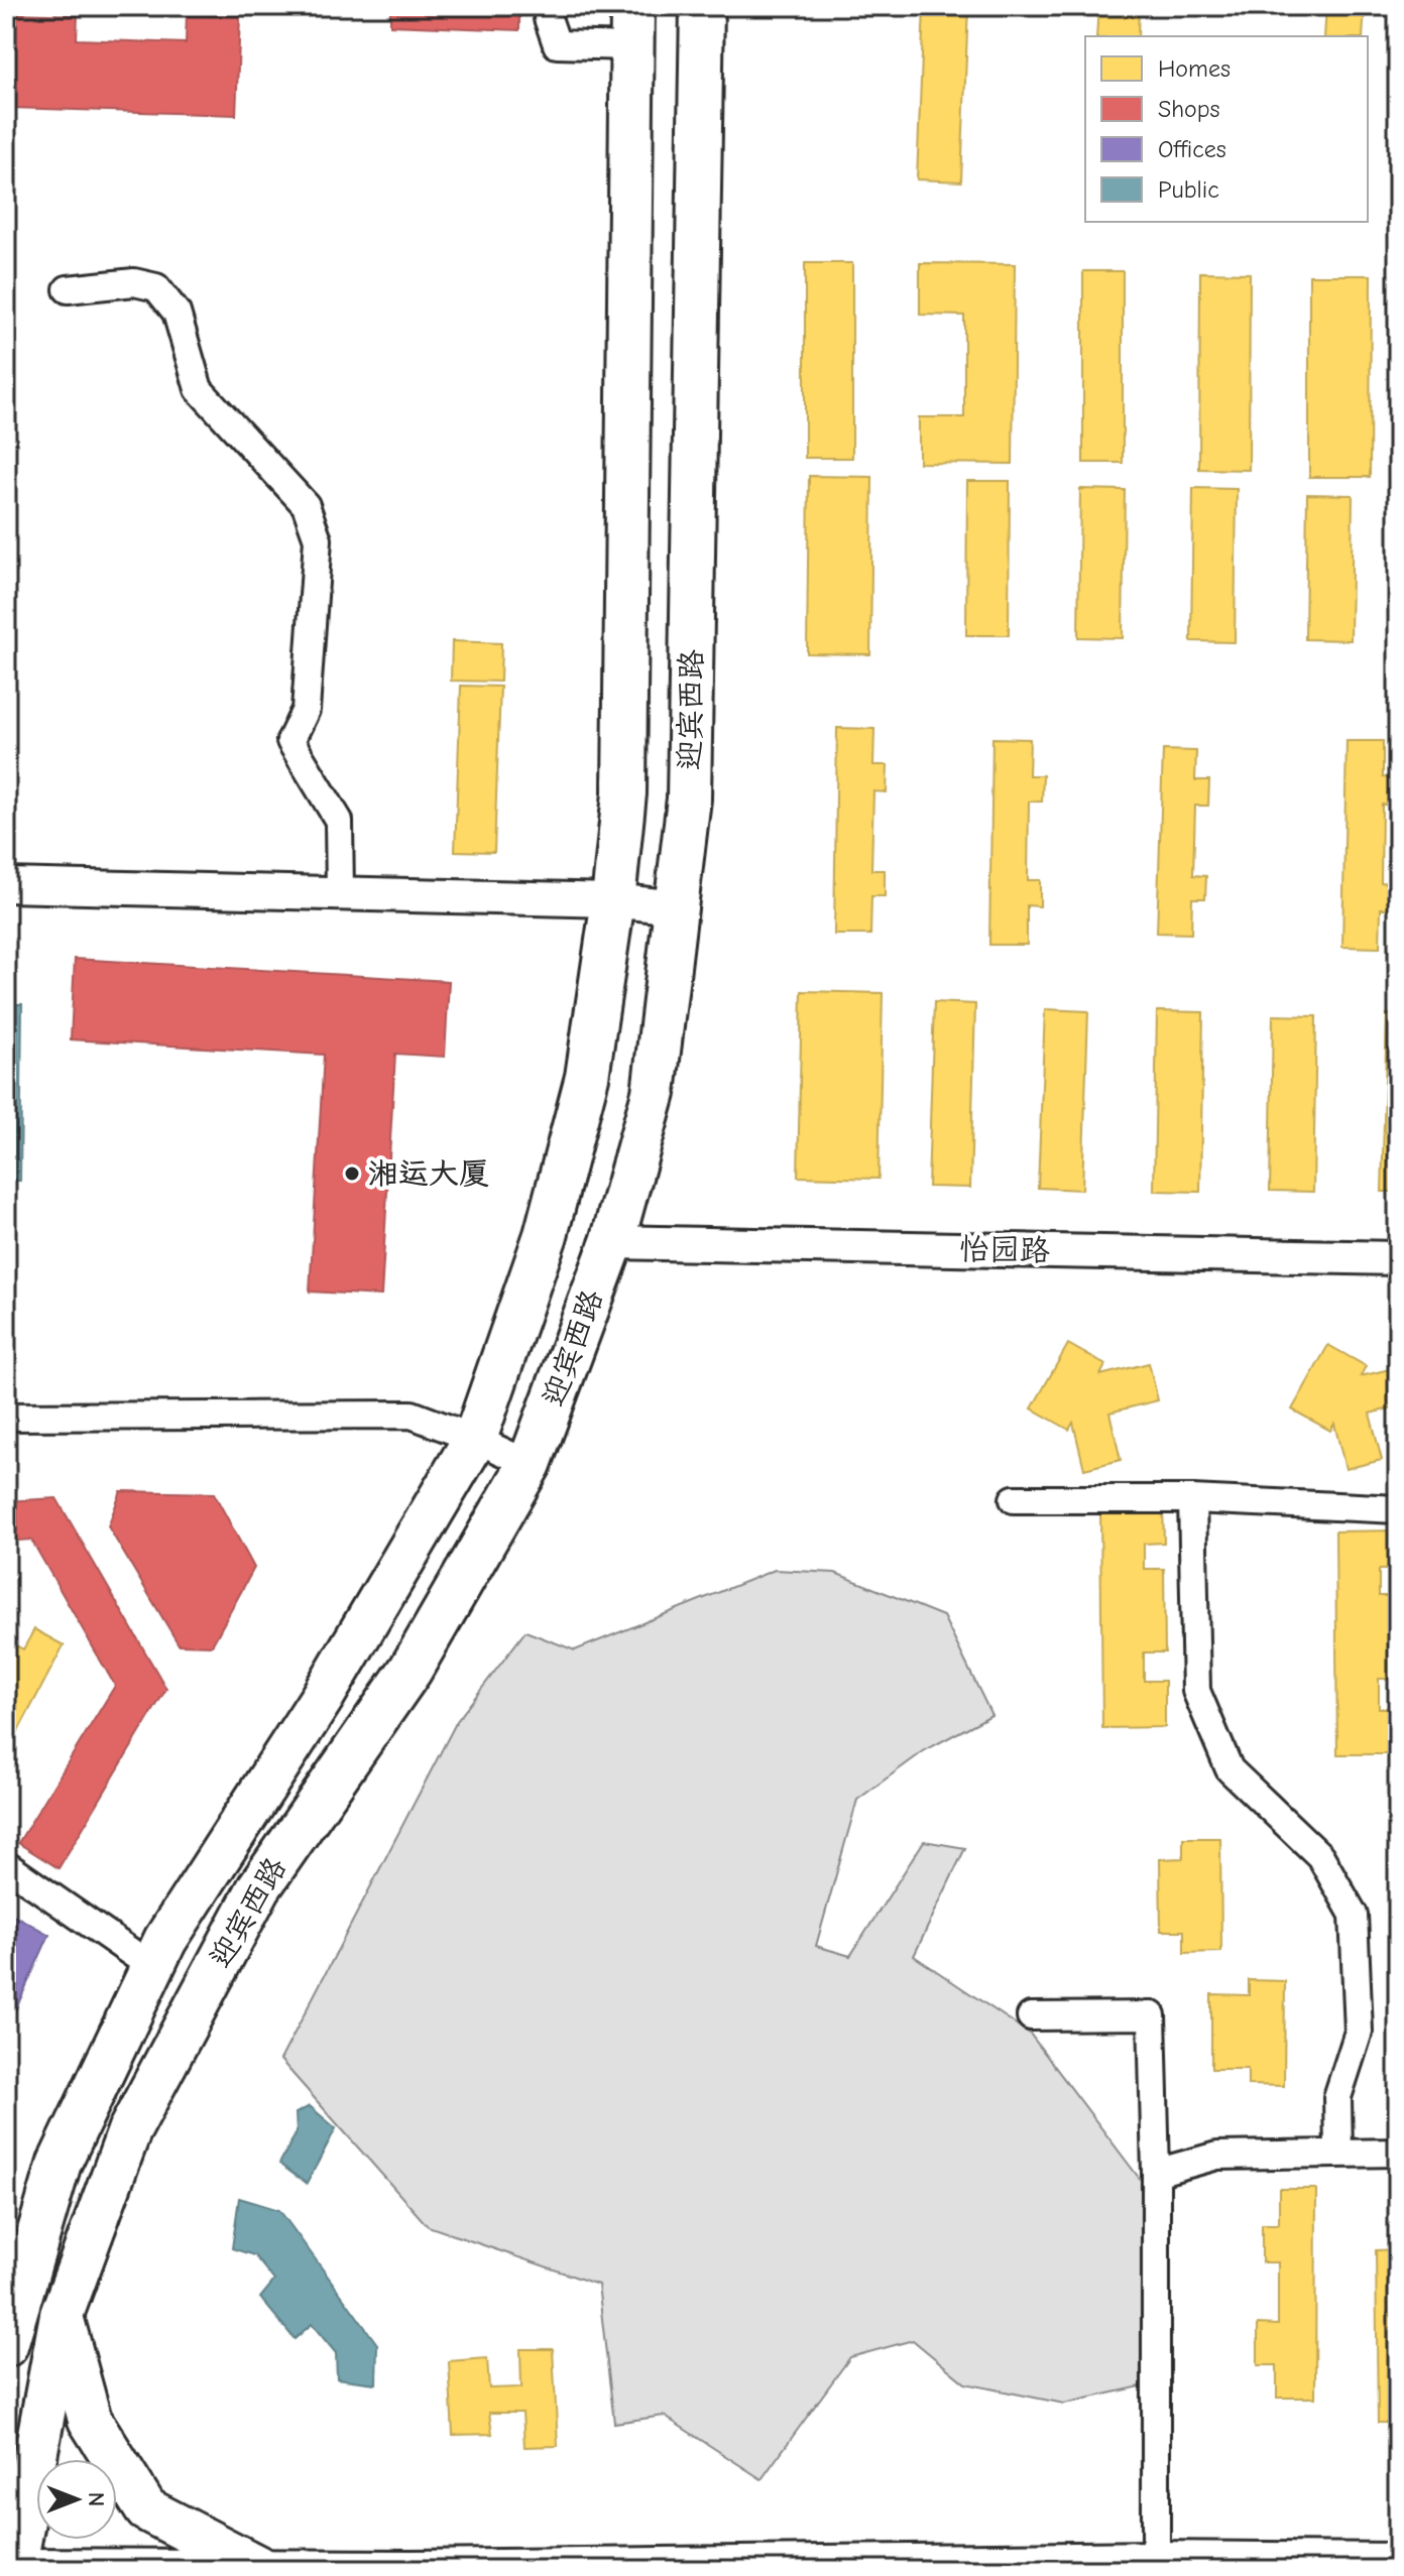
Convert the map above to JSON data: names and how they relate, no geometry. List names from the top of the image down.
{
  "streets": {
    "highway": ["迎宾西路"],
    "street": ["怡园路"]
  },
  "crossings": [
    ["迎宾西路", "怡园路"]
  ],
  "places": ["湘运大厦"],
  "legend": [
    "Homes",
    "Shops",
    "Offices",
    "Public"
  ],
  "north": "right"
}
